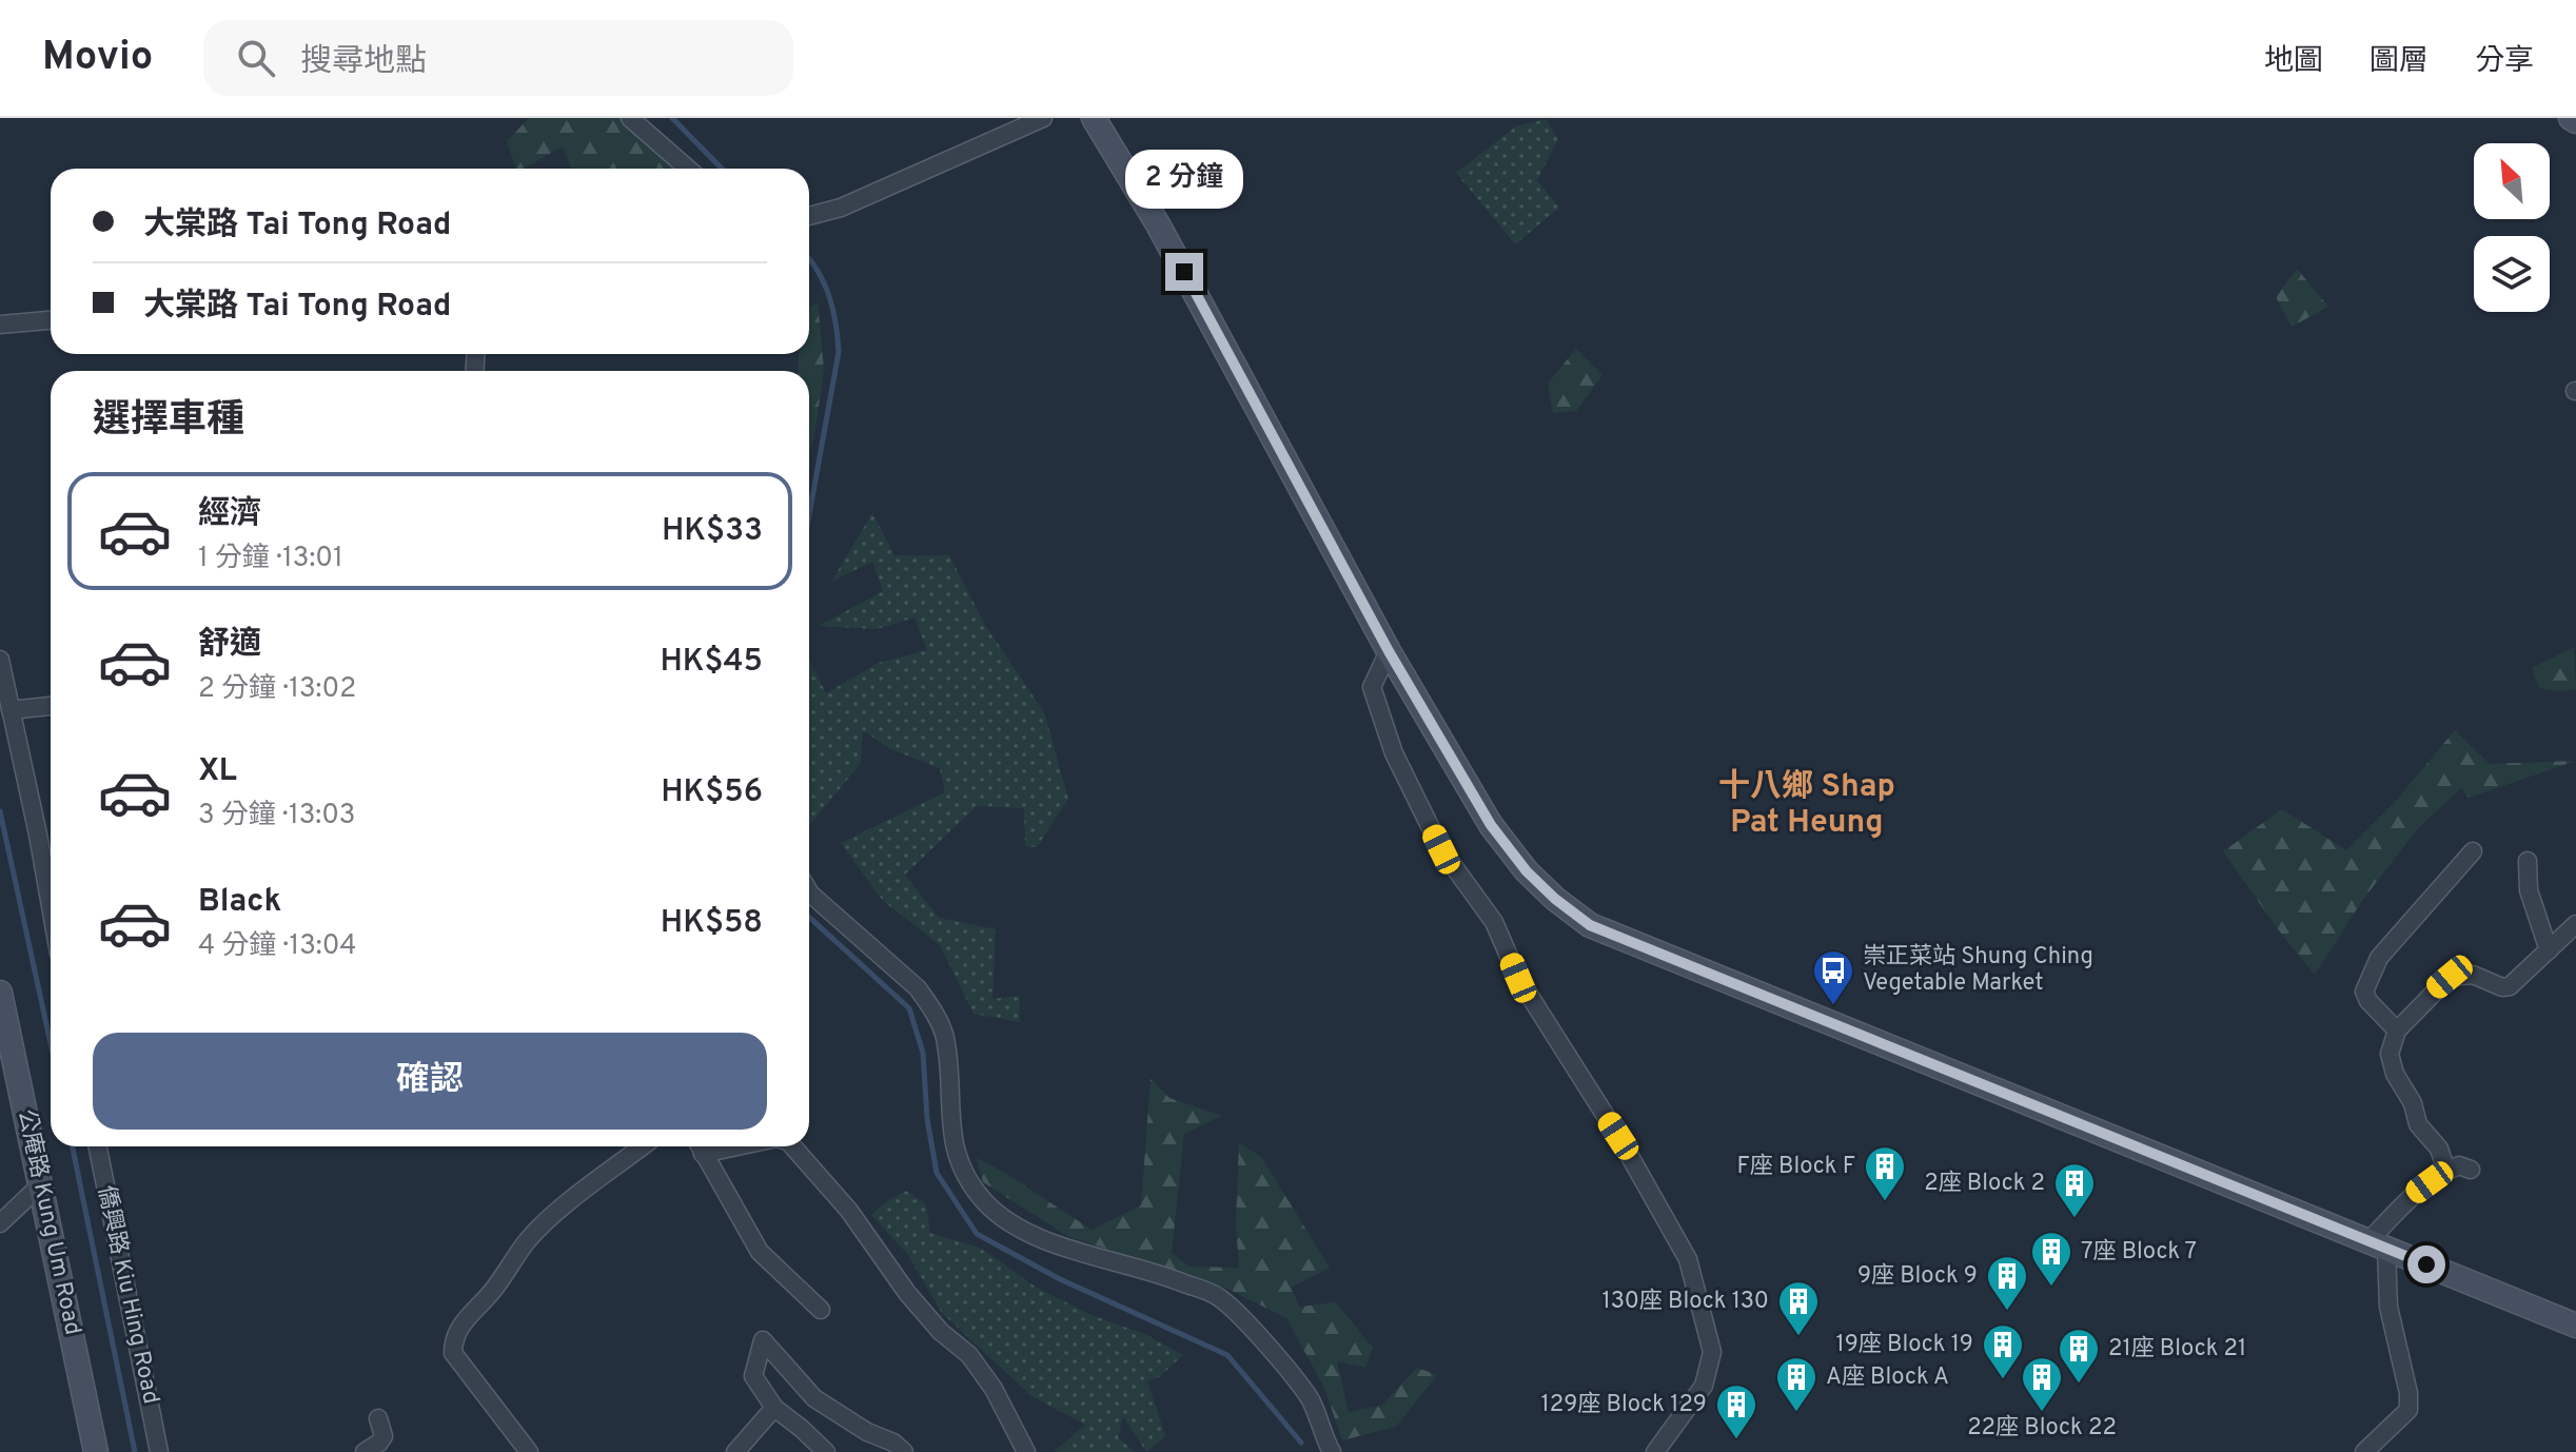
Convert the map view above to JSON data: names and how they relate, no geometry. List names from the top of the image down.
{
  "streets": {
    "street": ["公庵路 Kung Um Road", "僑興路 Kiu Hing Road"]
  },
  "districts": ["十八鄉 Shap Pat Heung"],
  "places": {
    "bus stop": ["崇正菜站 Shung Ching Vegetable Market"],
    "building": [
      "F座 Block F",
      "2座 Block 2",
      "7座 Block 7",
      "9座 Block 9",
      "130座 Block 130",
      "19座 Block 19",
      "21座 Block 21",
      "A座 Block A",
      "22座 Block 22",
      "129座 Block 129"
    ]
  },
  "north": "top left",
  "page": {
    "header": "Movio",
    "search": "搜尋地點",
    "nav": ["地圖", "圖層", "分享"],
    "bubble": "2 分鐘",
    "banner": ["大棠路 Tai Tong Road", "大棠路 Tai Tong Road"],
    "heading": "選擇車種",
    "list": [
      {
        "name": "經濟",
        "note": "1 分鐘 · 13:01",
        "value": "HK$33"
      },
      {
        "name": "舒適",
        "note": "2 分鐘 · 13:02",
        "value": "HK$45"
      },
      {
        "name": "XL",
        "note": "3 分鐘 · 13:03",
        "value": "HK$56"
      },
      {
        "name": "Black",
        "note": "4 分鐘 · 13:04",
        "value": "HK$58"
      }
    ],
    "buttons": "確認"
  }
}
